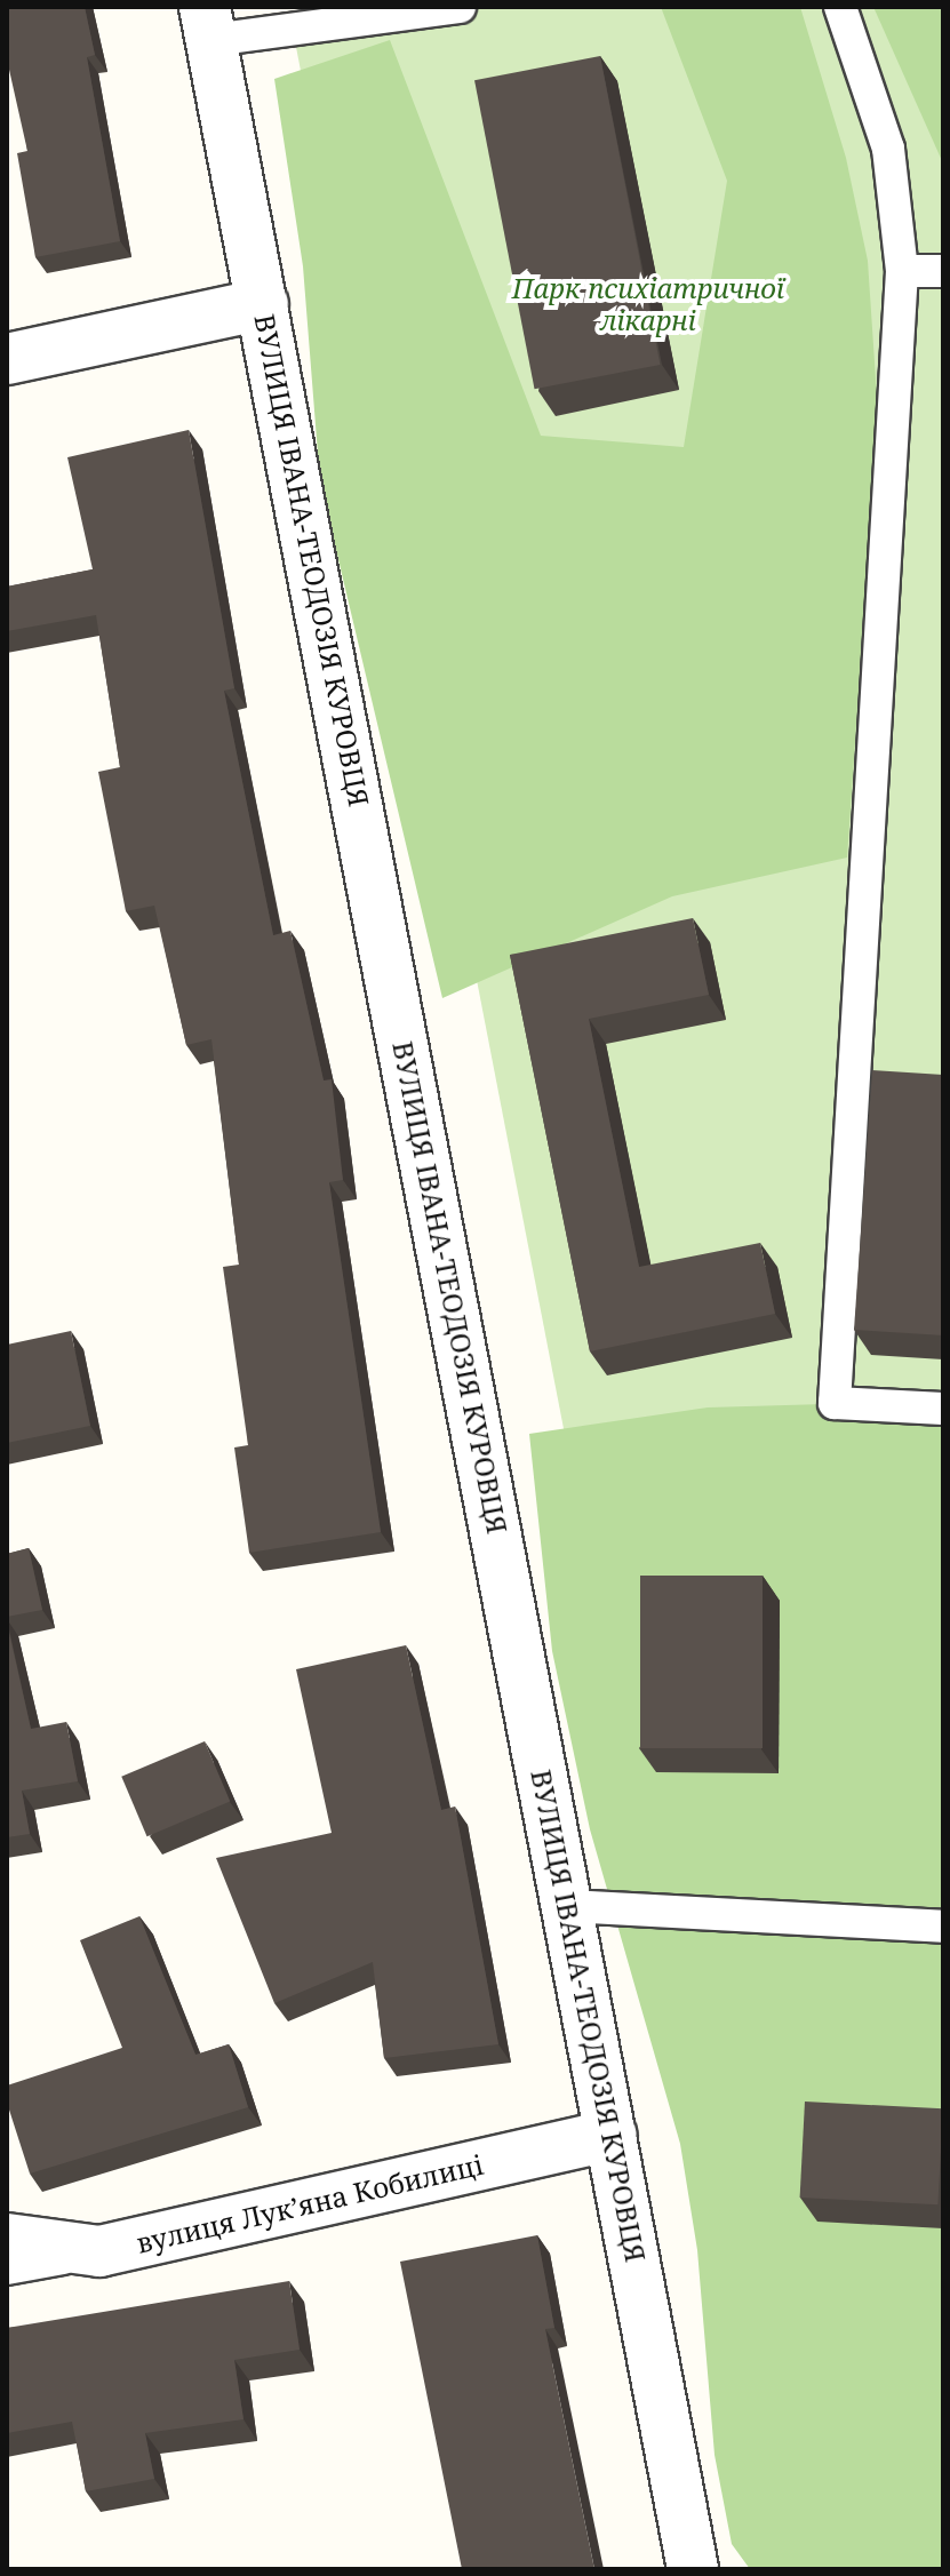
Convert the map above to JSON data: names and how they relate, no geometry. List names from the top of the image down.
{
  "streets": {
    "street": ["ВУЛИЦЯ ІВАНА-ТЕОДОЗІЯ КУРОВЦЯ", "вулиця Лукʼяна Кобилиці"]
  },
  "crossings": [
    ["ВУЛИЦЯ ІВАНА-ТЕОДОЗІЯ КУРОВЦЯ", "вулиця Лукʼяна Кобилиці"]
  ],
  "parks": ["Парк психіатричної лікарні"]
}
